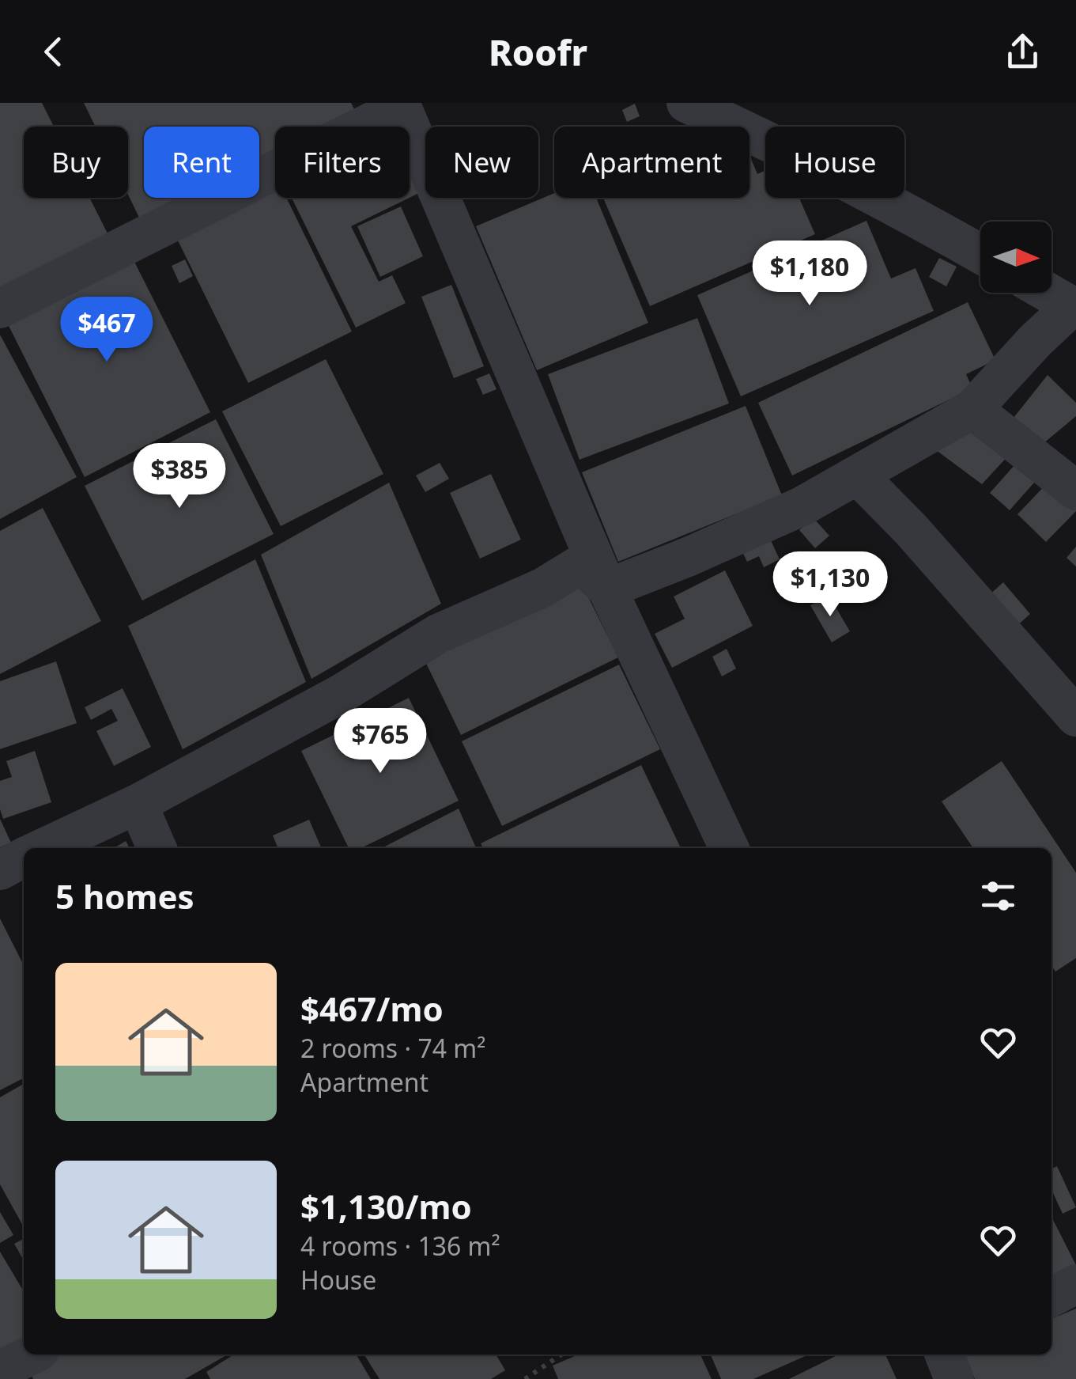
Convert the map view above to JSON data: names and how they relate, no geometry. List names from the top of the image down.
{
  "north": "right",
  "page": {
    "header": "Roofr",
    "chip": [
      "Buy",
      "Rent",
      "Filters",
      "New",
      "Apartment",
      "House"
    ],
    "price": [
      "$1,180",
      "$467",
      "$385",
      "$1,130",
      "$765"
    ],
    "heading": "5 homes",
    "list": [
      {
        "name": "$467/mo",
        "note": "2 rooms · 74 m² · Apartment"
      },
      {
        "name": "$1,130/mo",
        "note": "4 rooms · 136 m² · House"
      }
    ]
  }
}
